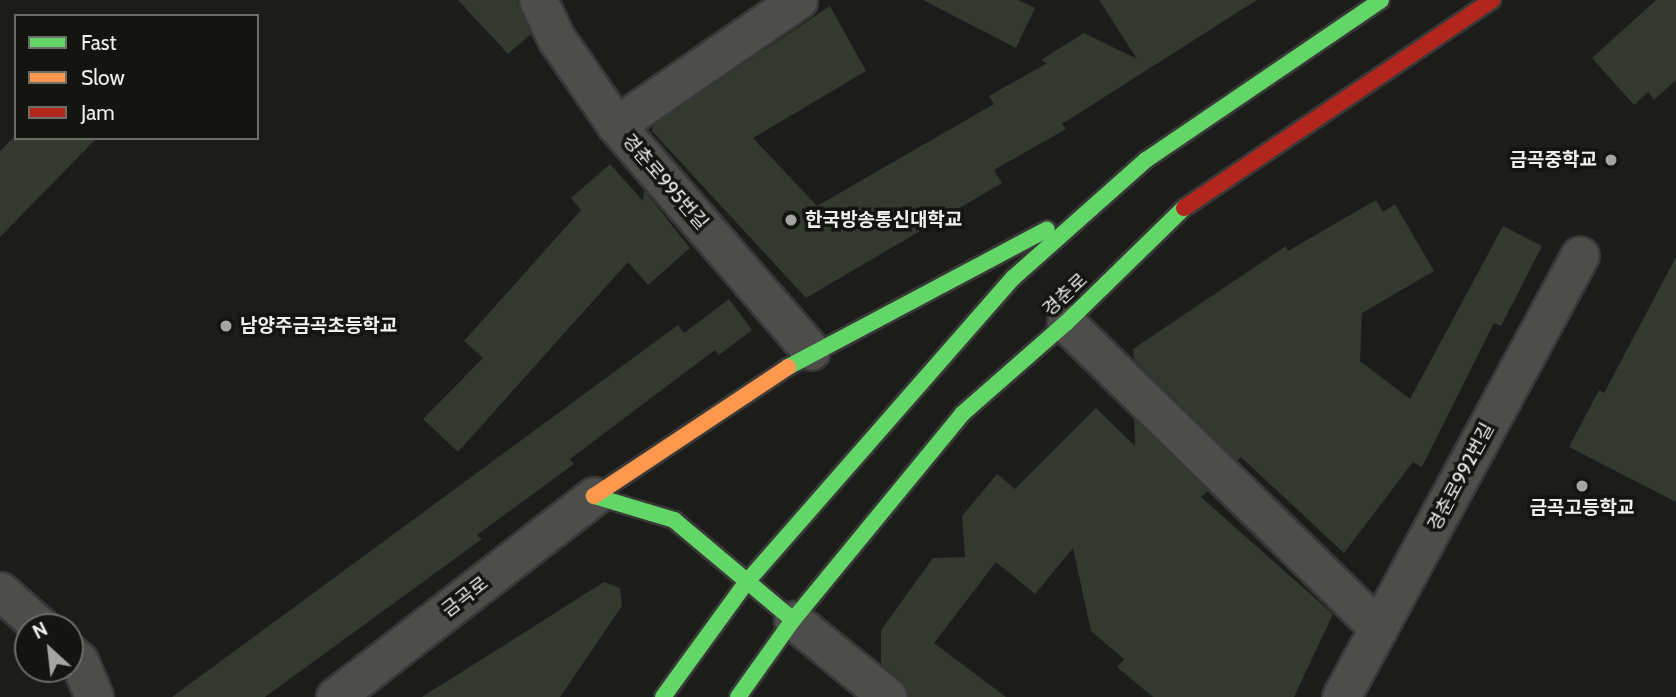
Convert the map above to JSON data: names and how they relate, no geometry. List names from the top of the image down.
{
  "streets": {
    "street": [
      "경춘로995번길",
      "경춘로",
      "경춘로992번길",
      "금곡로"
    ]
  },
  "places": [
    "금곡중학교",
    "한국방송통신대학교",
    "남양주금곡초등학교",
    "금곡고등학교"
  ],
  "legend": ["Fast", "Slow", "Jam"],
  "north": "top left"
}
